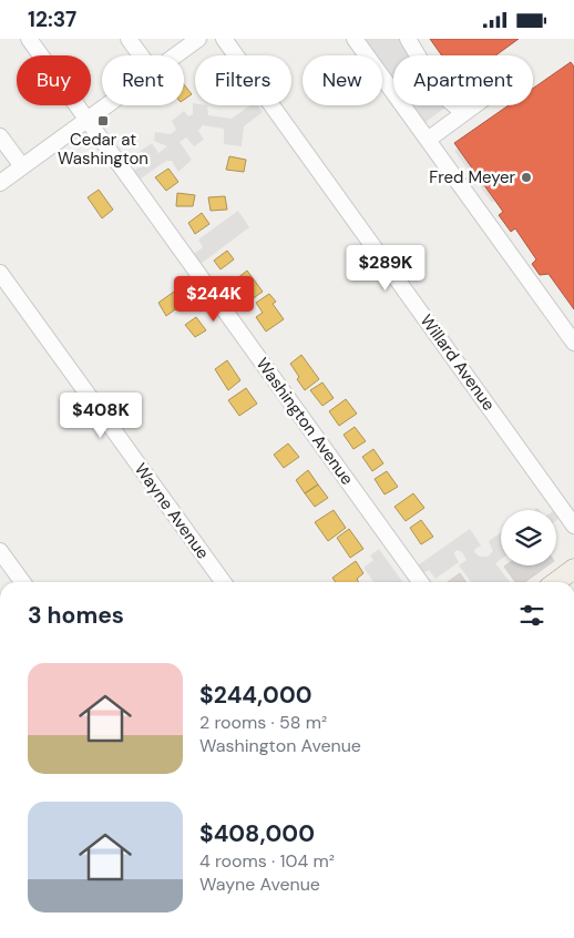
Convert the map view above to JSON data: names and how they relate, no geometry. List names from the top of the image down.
{
  "streets": {
    "street": ["Willard Avenue", "Washington Avenue", "Wayne Avenue"]
  },
  "places": {
    "transit": ["Cedar at Washington"],
    "other": ["Fred Meyer"]
  },
  "page": {
    "status": "12:37",
    "chip": [
      "Buy",
      "Rent",
      "Filters",
      "New",
      "Apartment"
    ],
    "price": ["$289K", "$244K", "$408K"],
    "heading": "3 homes",
    "list": [
      {
        "name": "$244,000",
        "note": "2 rooms · 58 m² · Washington Avenue"
      },
      {
        "name": "$408,000",
        "note": "4 rooms · 104 m² · Wayne Avenue"
      }
    ]
  }
}
